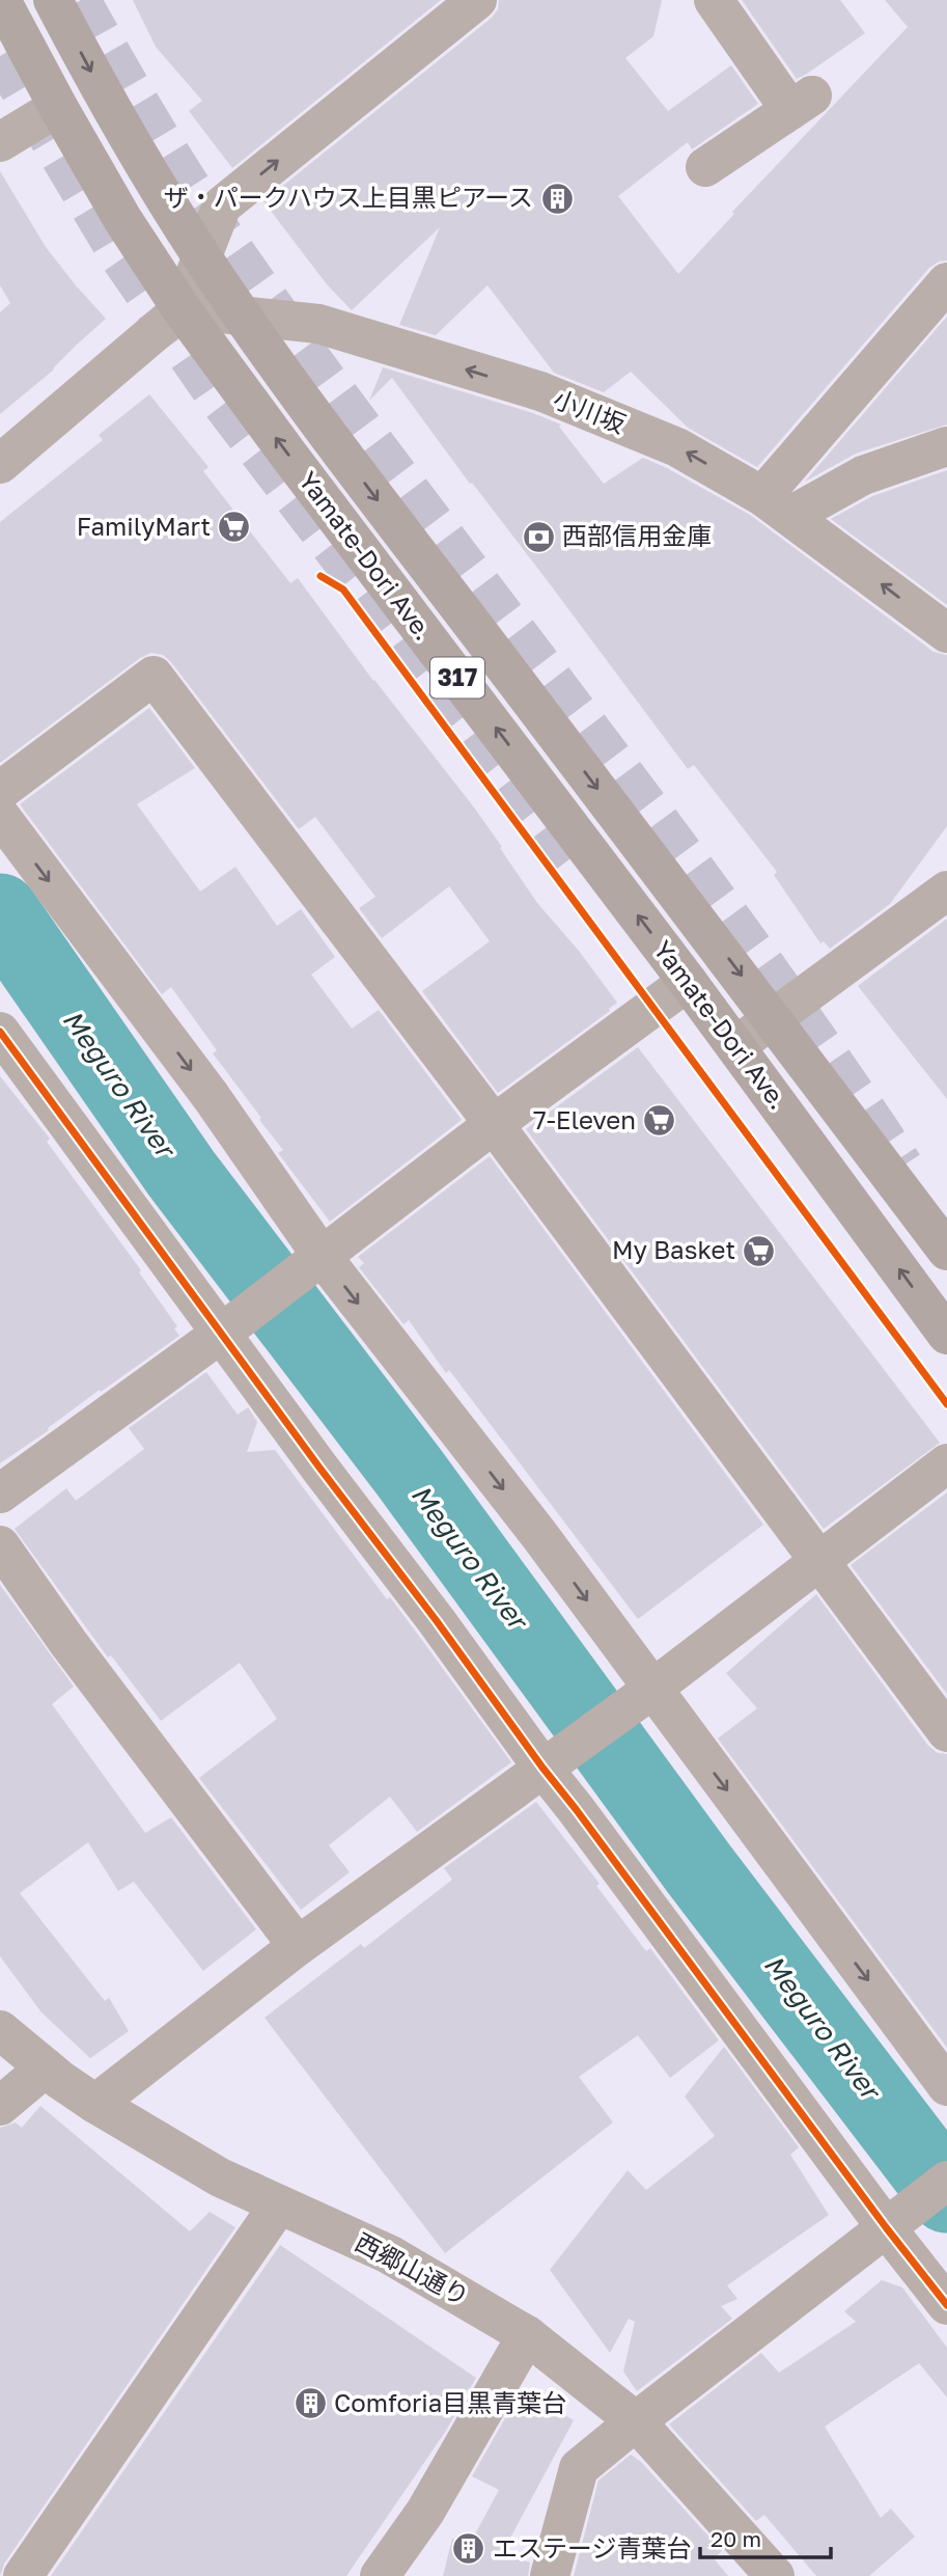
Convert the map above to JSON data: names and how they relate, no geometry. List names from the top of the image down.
{
  "streets": {
    "main road": ["Yamate-Dori Ave.", "317"],
    "street": ["小川坂", "西郷山通り"]
  },
  "crossings": [
    ["小川坂", "Yamate-Dori Ave."]
  ],
  "one_way": ["小川坂"],
  "water": ["Meguro River"],
  "places": {
    "building": ["ザ・パークハウス上目黒ピアース", "Comforia目黒青葉台", "エステージ青葉台"],
    "supermarket": ["FamilyMart", "7-Eleven", "My Basket"],
    "bank": ["西部信用金庫"]
  },
  "scale_bar": "20 m"
}
